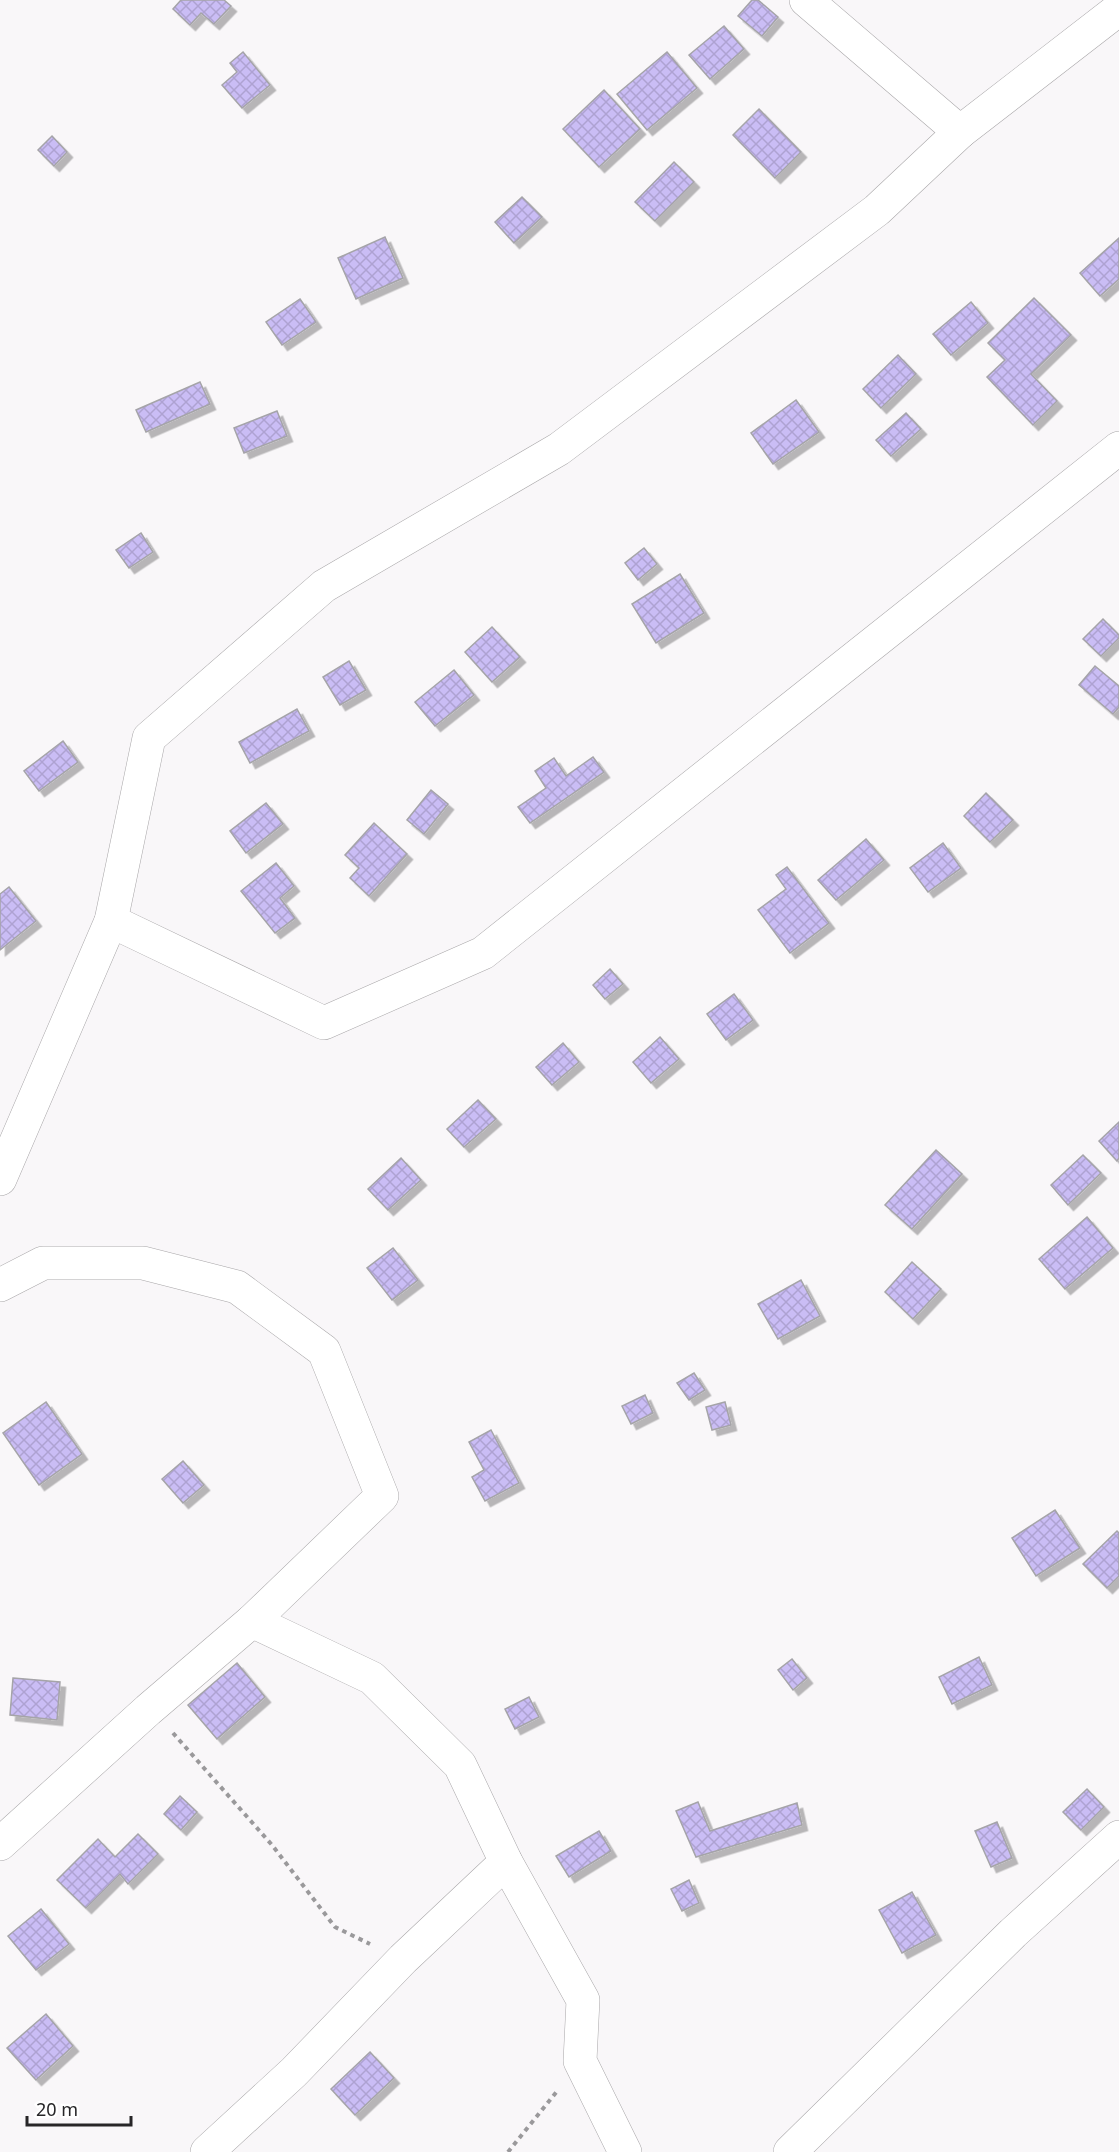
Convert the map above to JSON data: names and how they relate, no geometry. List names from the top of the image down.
{
  "scale_bar": "20 m"
}
